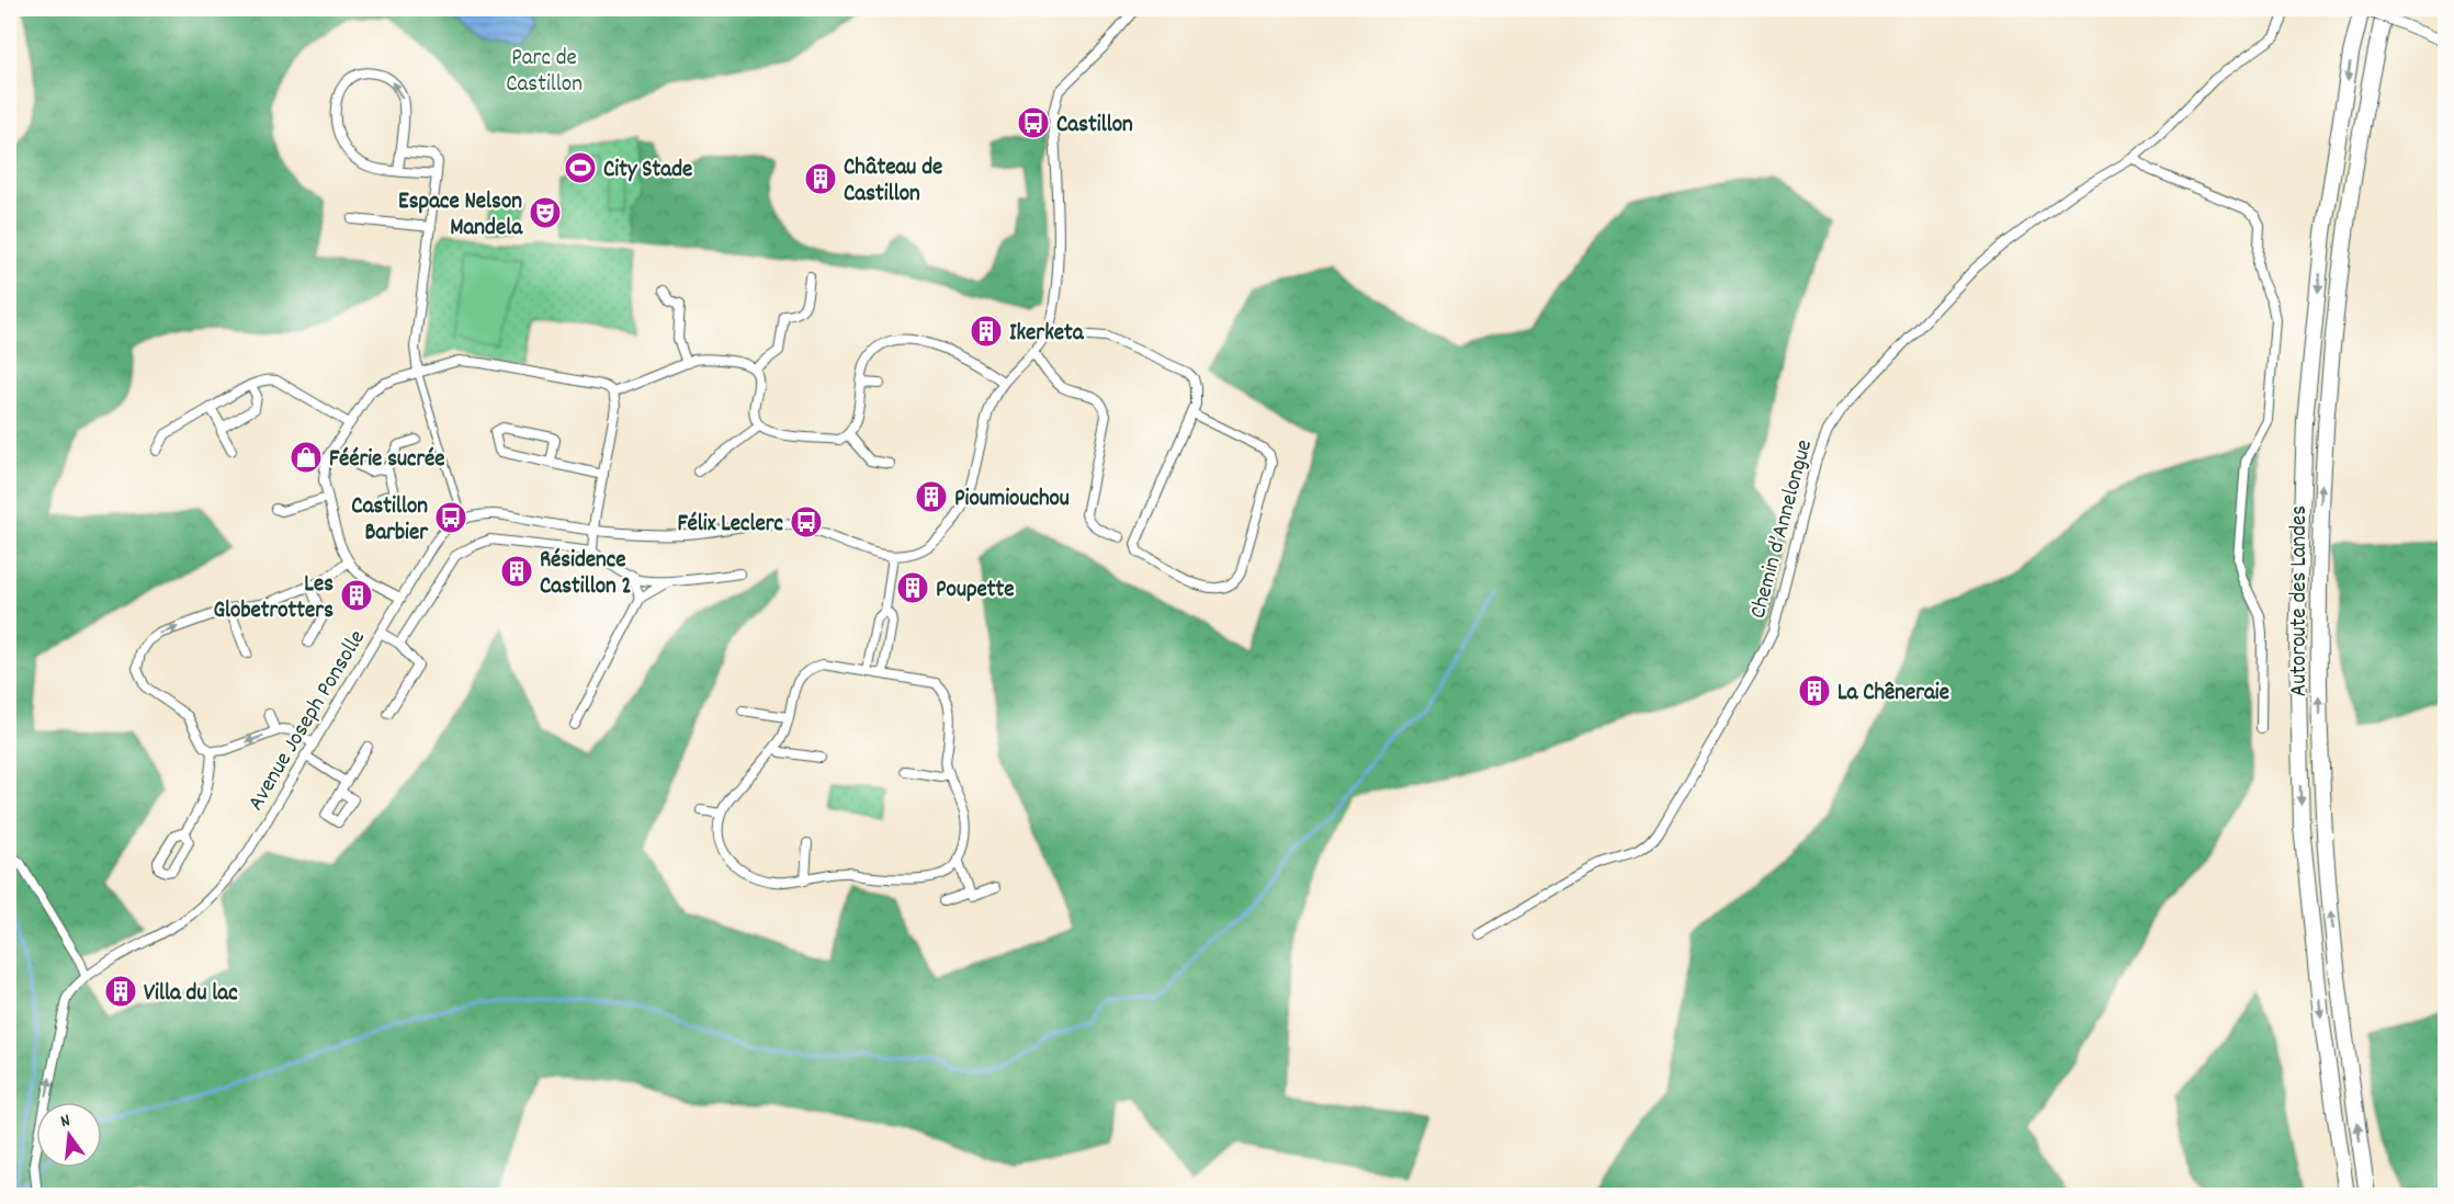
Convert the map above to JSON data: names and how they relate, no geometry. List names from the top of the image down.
{
  "streets": {
    "highway": ["Autoroute des Landes"],
    "street": ["Chemin d’Annelongue", "Avenue Joseph Ponsolle"]
  },
  "parks": ["Parc de Castillon"],
  "places": {
    "bus stop": ["Castillon", "Castillon Barbier", "Félix Leclerc"],
    "sports": ["City Stade"],
    "building": [
      "Château de Castillon",
      "Ikerketa",
      "Pioumiouchou",
      "Résidence Castillon 2",
      "Poupette",
      "Les Globetrotters",
      "La Chêneraie",
      "Villa du lac"
    ],
    "theatre": ["Espace Nelson Mandela"],
    "shop": ["Féérie sucrée"]
  },
  "north": "top"
}
